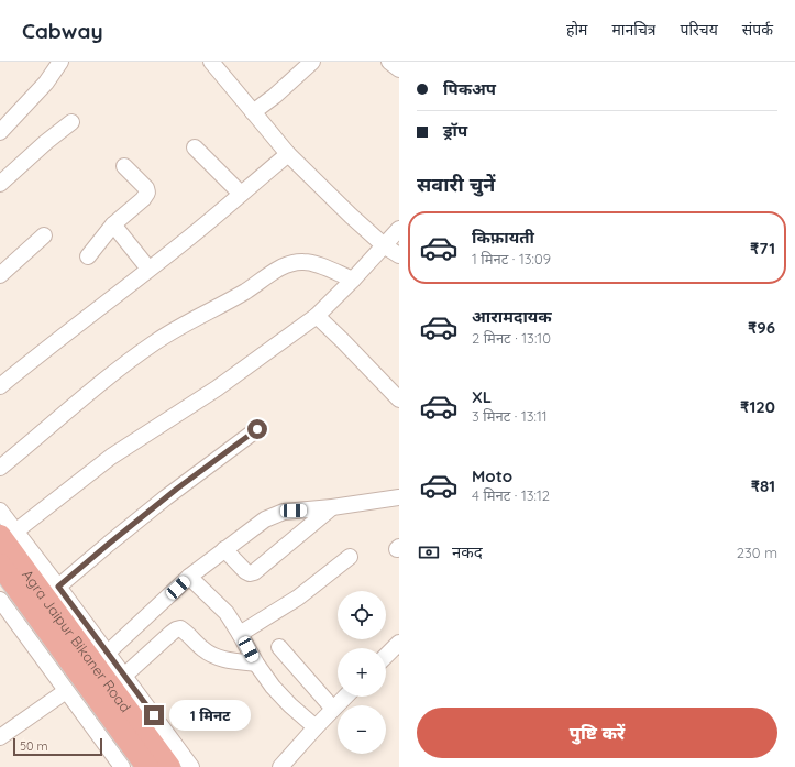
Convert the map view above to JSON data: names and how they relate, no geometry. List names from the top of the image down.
{
  "streets": {
    "highway": ["Agra Jaipur Bikaner Road"]
  },
  "scale_bar": "50 m",
  "page": {
    "header": "Cabway",
    "nav": [
      "होम",
      "मानचित्र",
      "परिचय",
      "संपर्क"
    ],
    "banner": ["पिकअप", "ड्रॉप"],
    "heading": "सवारी चुनें",
    "list": [
      {
        "name": "किफ़ायती",
        "note": "1 मिनट · 13:09",
        "value": "₹71"
      },
      {
        "name": "आरामदायक",
        "note": "2 मिनट · 13:10",
        "value": "₹96"
      },
      {
        "name": "XL",
        "note": "3 मिनट · 13:11",
        "value": "₹120"
      },
      {
        "name": "Moto",
        "note": "4 मिनट · 13:12",
        "value": "₹81"
      }
    ],
    "pay": ["नकद", "230 m"],
    "map_buttons": ["+", "−"],
    "buttons": "पुष्टि करें",
    "bubble": "1 मिनट",
    "scale": "50 m"
  }
}
